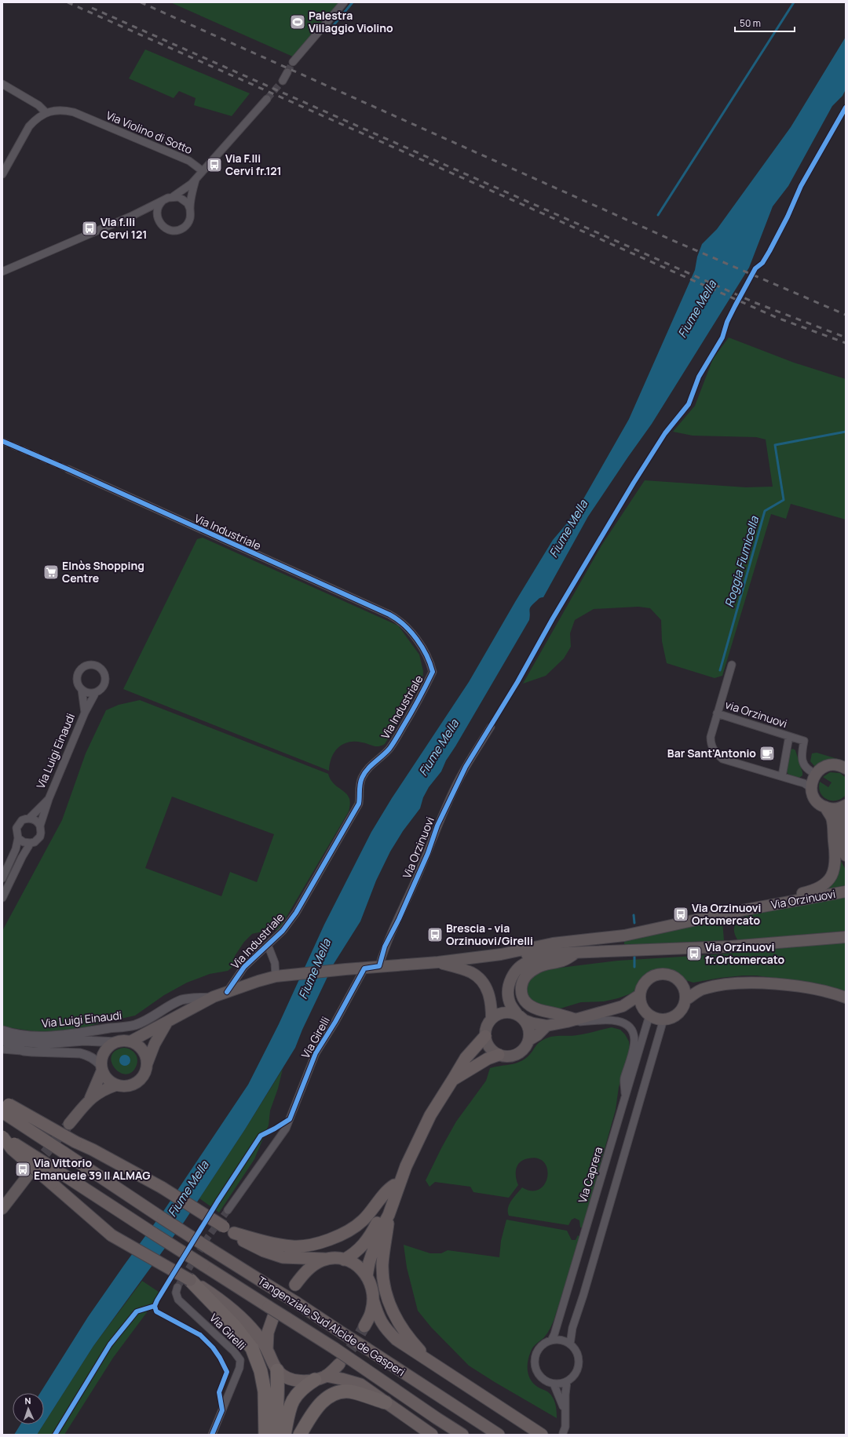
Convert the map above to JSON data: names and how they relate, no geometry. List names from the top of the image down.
{
  "streets": {
    "highway": ["Tangenziale Sud Alcide de Gasperi"],
    "main road": ["Via Orzinuovi"],
    "street": [
      "Via Violino di Sotto",
      "Via Industriale",
      "via Orzinuovi",
      "Via Luigi Einaudi",
      "Via Girelli",
      "Via Caprera"
    ]
  },
  "crossings": [
    ["Via Industriale", "Via Orzinuovi"],
    ["Via Luigi Einaudi", "Via Orzinuovi"],
    ["Via Orzinuovi", "Via Girelli"]
  ],
  "water": ["Fiume Mella", "Roggia Fiumicella"],
  "places": {
    "sports": ["Palestra Villaggio Violino"],
    "bus stop": [
      "Via F.lli Cervi fr.121",
      "Via f.lli Cervi 121",
      "Via Orzinuovi Ortomercato",
      "Brescia - via Orzinuovi/Girelli",
      "Via Orzinuovi fr.Ortomercato",
      "Via Vittorio Emanuele 39 II ALMAG"
    ],
    "supermarket": ["Elnòs Shopping Centre"],
    "cafe": ["Bar Sant'Antonio"]
  },
  "scale_bar": "50 m",
  "north": "top"
}
